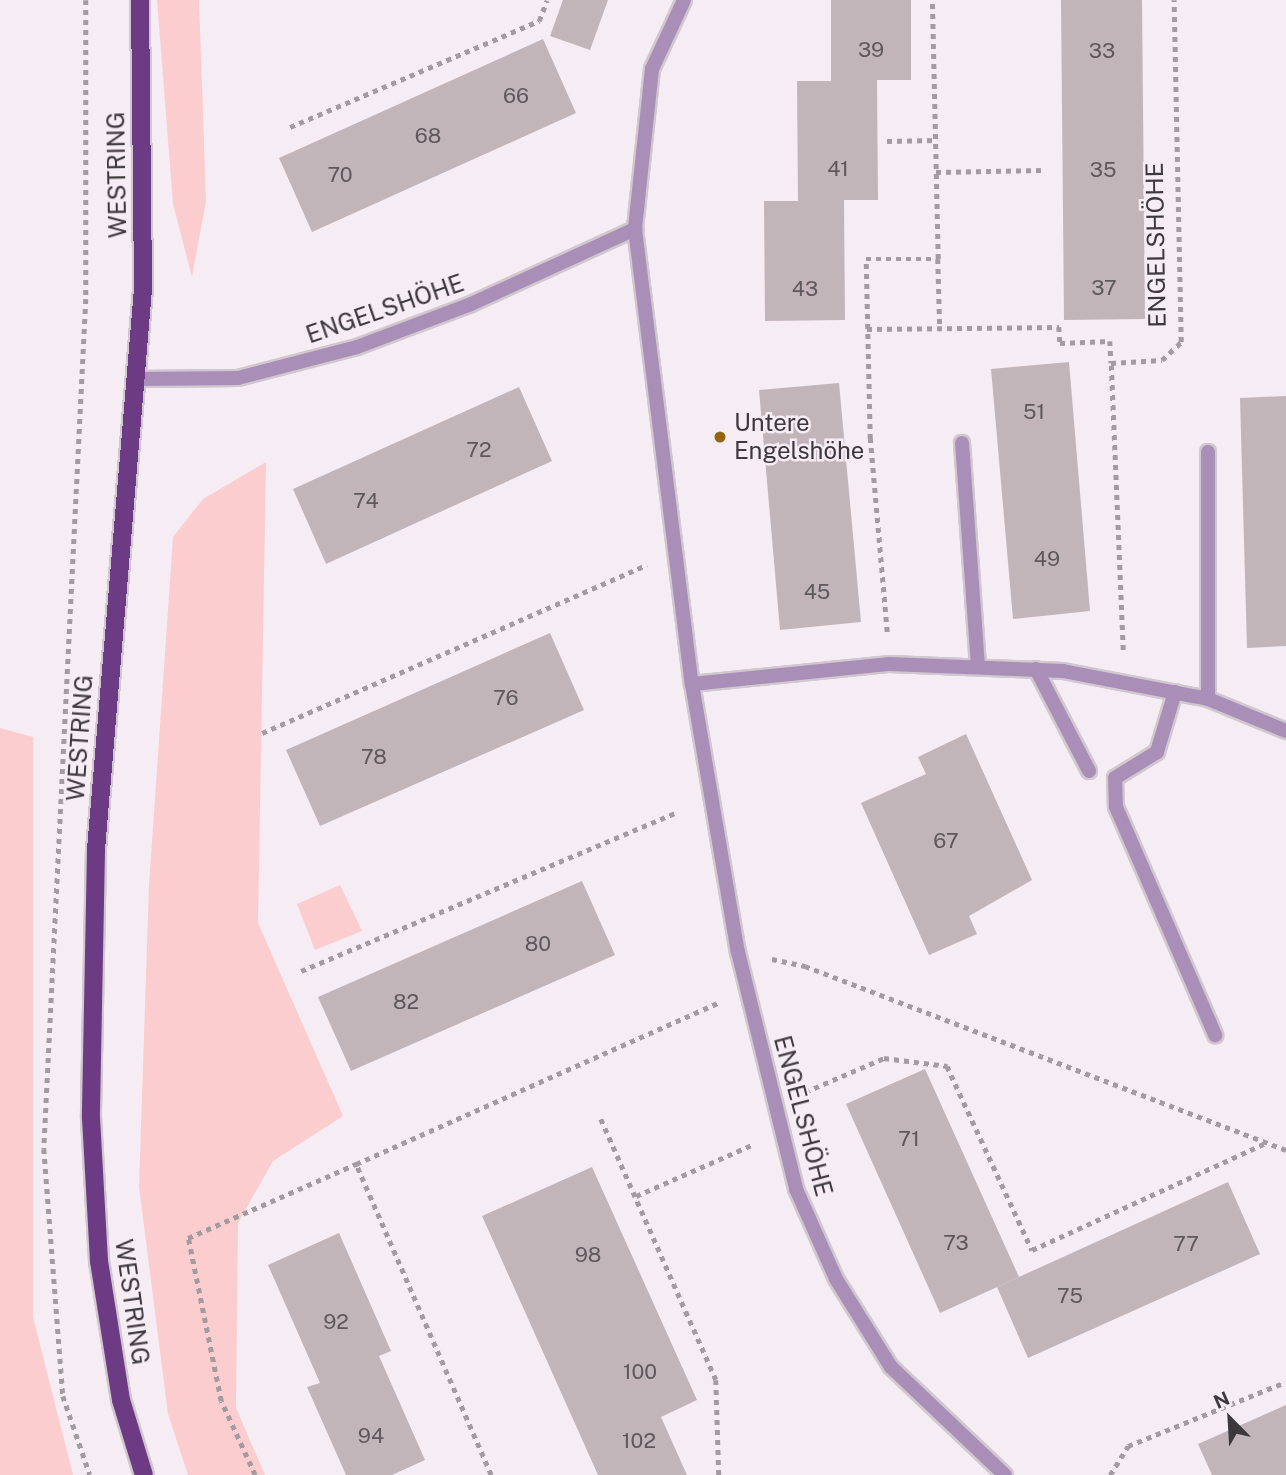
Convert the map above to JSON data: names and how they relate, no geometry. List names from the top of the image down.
{
  "streets": {
    "main road": ["WESTRING"],
    "street": ["ENGELSHÖHE"]
  },
  "crossings": [
    ["WESTRING", "ENGELSHÖHE"]
  ],
  "places": ["Untere Engelshöhe"],
  "house_numbers": [
    "39",
    "33",
    "66",
    "68",
    "41",
    "35",
    "70",
    "37",
    "43",
    "51",
    "72",
    "74",
    "49",
    "45",
    "76",
    "78",
    "67",
    "80",
    "82",
    "71",
    "73",
    "77",
    "98",
    "75",
    "92",
    "100",
    "94",
    "102"
  ],
  "north": "top left"
}
